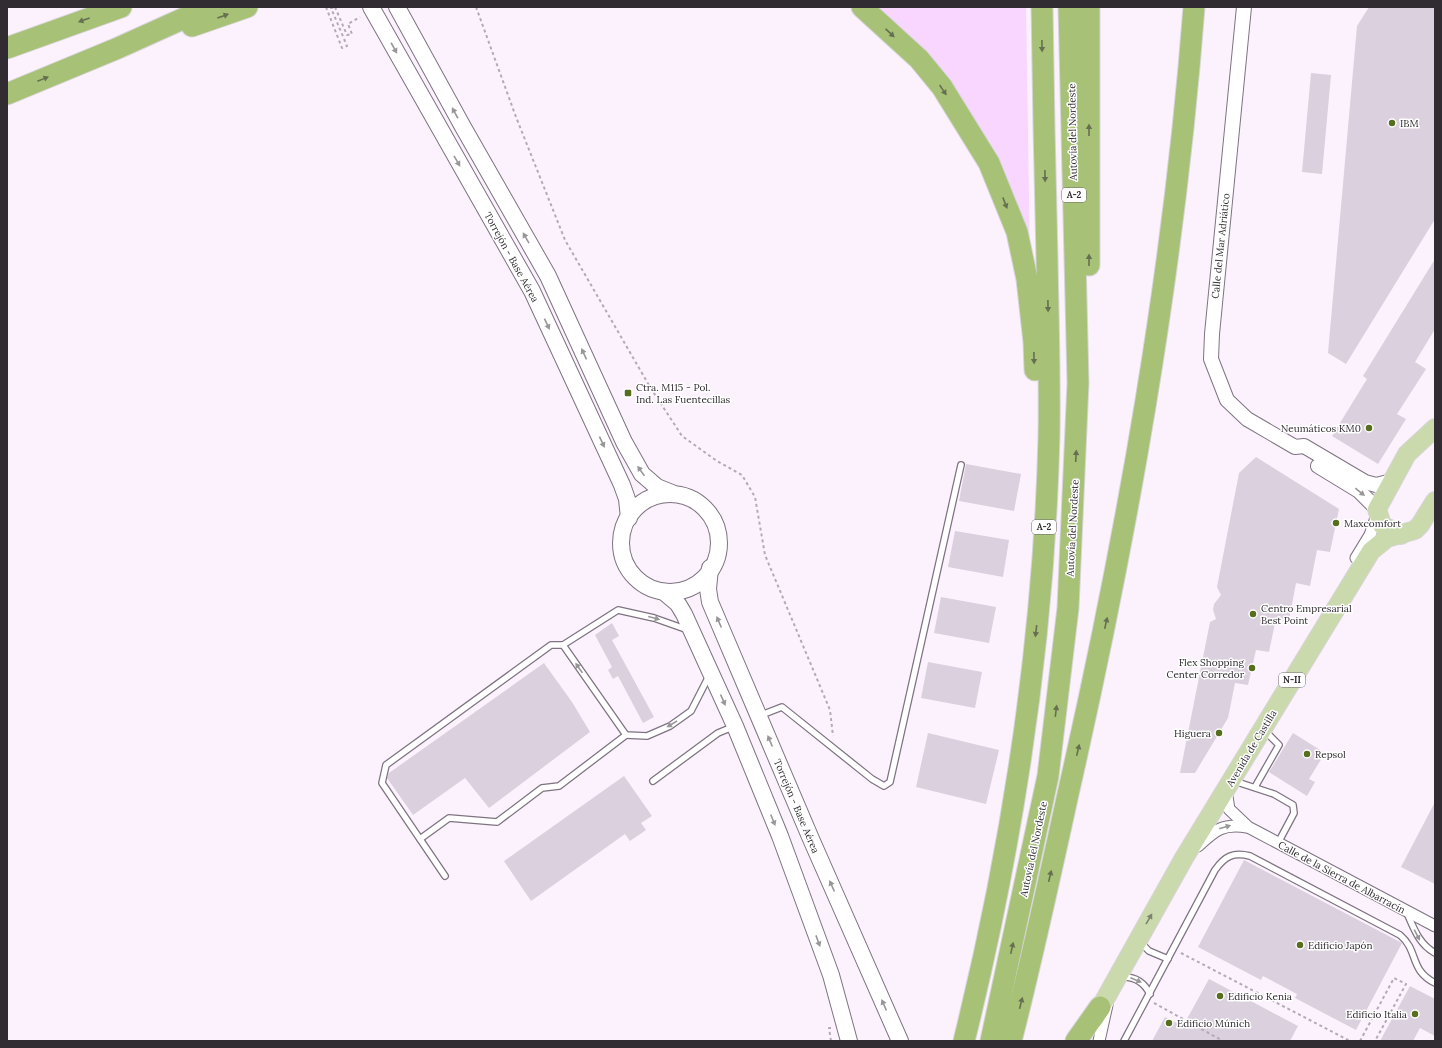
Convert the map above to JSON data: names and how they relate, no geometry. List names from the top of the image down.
{
  "streets": {
    "highway": ["Autovía del Nordeste", "A-2"],
    "main road": ["Torrejón - Base Aérea", "N-II", "Avenida de Castilla"],
    "street": ["Calle del Mar Adriático", "Calle de la Sierra de Albarracín"]
  },
  "crossings": [
    ["Calle del Mar Adriático", "N-II"],
    ["Calle del Mar Adriático", "Avenida de Castilla"],
    ["N-II", "Avenida de Castilla"],
    ["N-II", "Calle de la Sierra de Albarracín"],
    ["Avenida de Castilla", "Calle de la Sierra de Albarracín"]
  ],
  "places": {
    "other": [
      "IBM",
      "Neumáticos KM0",
      "Maxcomfort",
      "Centro Empresarial Best Point",
      "Flex Shopping Center Corredor",
      "Higuera",
      "Repsol",
      "Edificio Japón",
      "Edificio Kenia",
      "Edificio Italia",
      "Edificio Múnich"
    ],
    "transit": ["Ctra. M115 - Pol. Ind. Las Fuentecillas"]
  }
}
